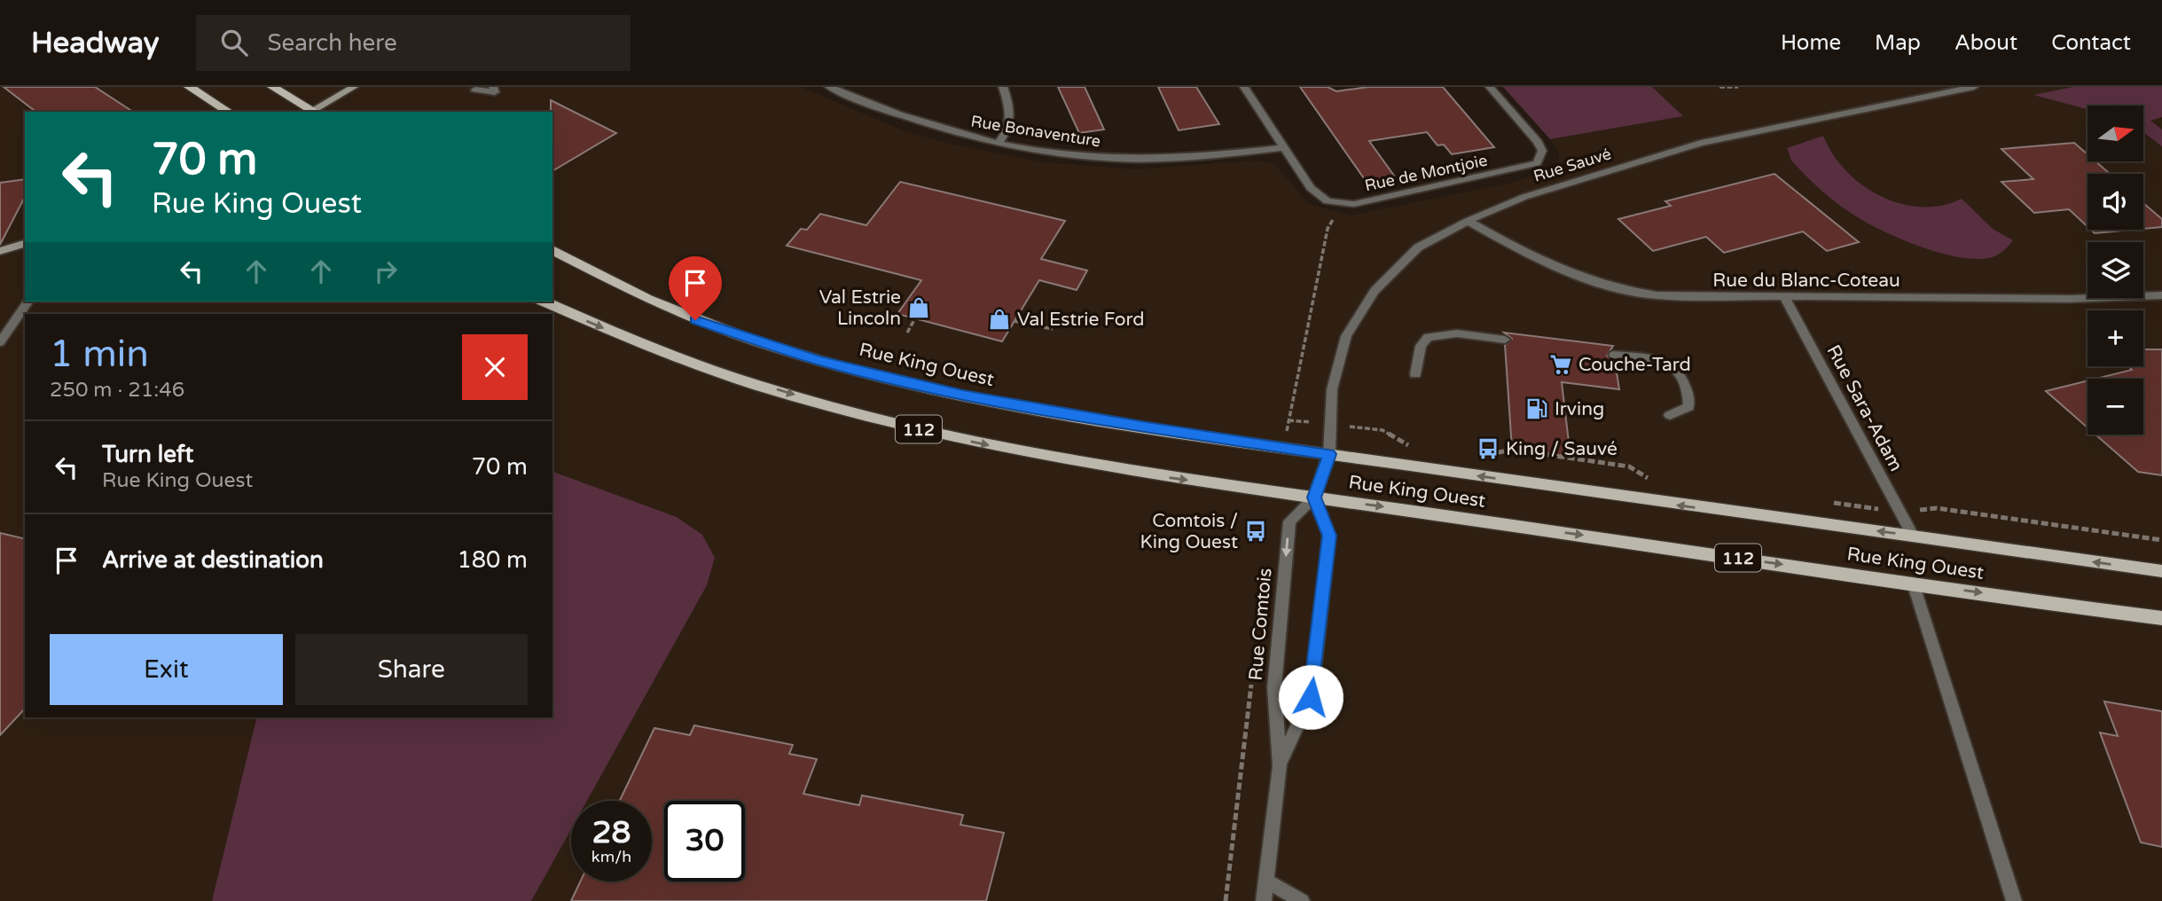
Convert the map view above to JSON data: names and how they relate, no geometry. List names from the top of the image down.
{
  "streets": {
    "main road": ["Rue King Ouest", "112"],
    "street": [
      "Rue Bonaventure",
      "Rue Sauvé",
      "Rue de Montjoie",
      "Rue du Blanc-Coteau",
      "Rue Sara-Adam",
      "Rue Comtois"
    ]
  },
  "crossings": [
    ["Rue Bonaventure", "Rue de Montjoie"],
    ["Rue Sauvé", "Rue du Blanc-Coteau"],
    ["Rue Sauvé", "Rue King Ouest"],
    ["Rue Sauvé", "Rue Comtois"],
    ["Rue du Blanc-Coteau", "Rue Sara-Adam"],
    ["Rue King Ouest", "Rue Sara-Adam"],
    ["Rue King Ouest", "Rue Comtois"]
  ],
  "places": {
    "shop": ["Val Estrie Lincoln", "Val Estrie Ford"],
    "supermarket": ["Couche-Tard"],
    "fuel station": ["Irving"],
    "bus stop": ["King / Sauvé", "Comtois / King Ouest"]
  },
  "north": "right",
  "page": {
    "header": "Headway",
    "search": "Search here",
    "nav": [
      "Home",
      "Map",
      "About",
      "Contact"
    ],
    "map_buttons": ["+", "−"],
    "turn": ["70 m", "Rue King Ouest"],
    "heading": ["1 min", "250 m · 21:46"],
    "list": [
      {
        "name": "Turn left",
        "note": "Rue King Ouest",
        "value": "70 m"
      },
      {
        "name": "Arrive at destination",
        "value": "180 m"
      }
    ],
    "buttons": ["Exit", "Share"],
    "speed": "28 km/h",
    "limit": "30"
  }
}
